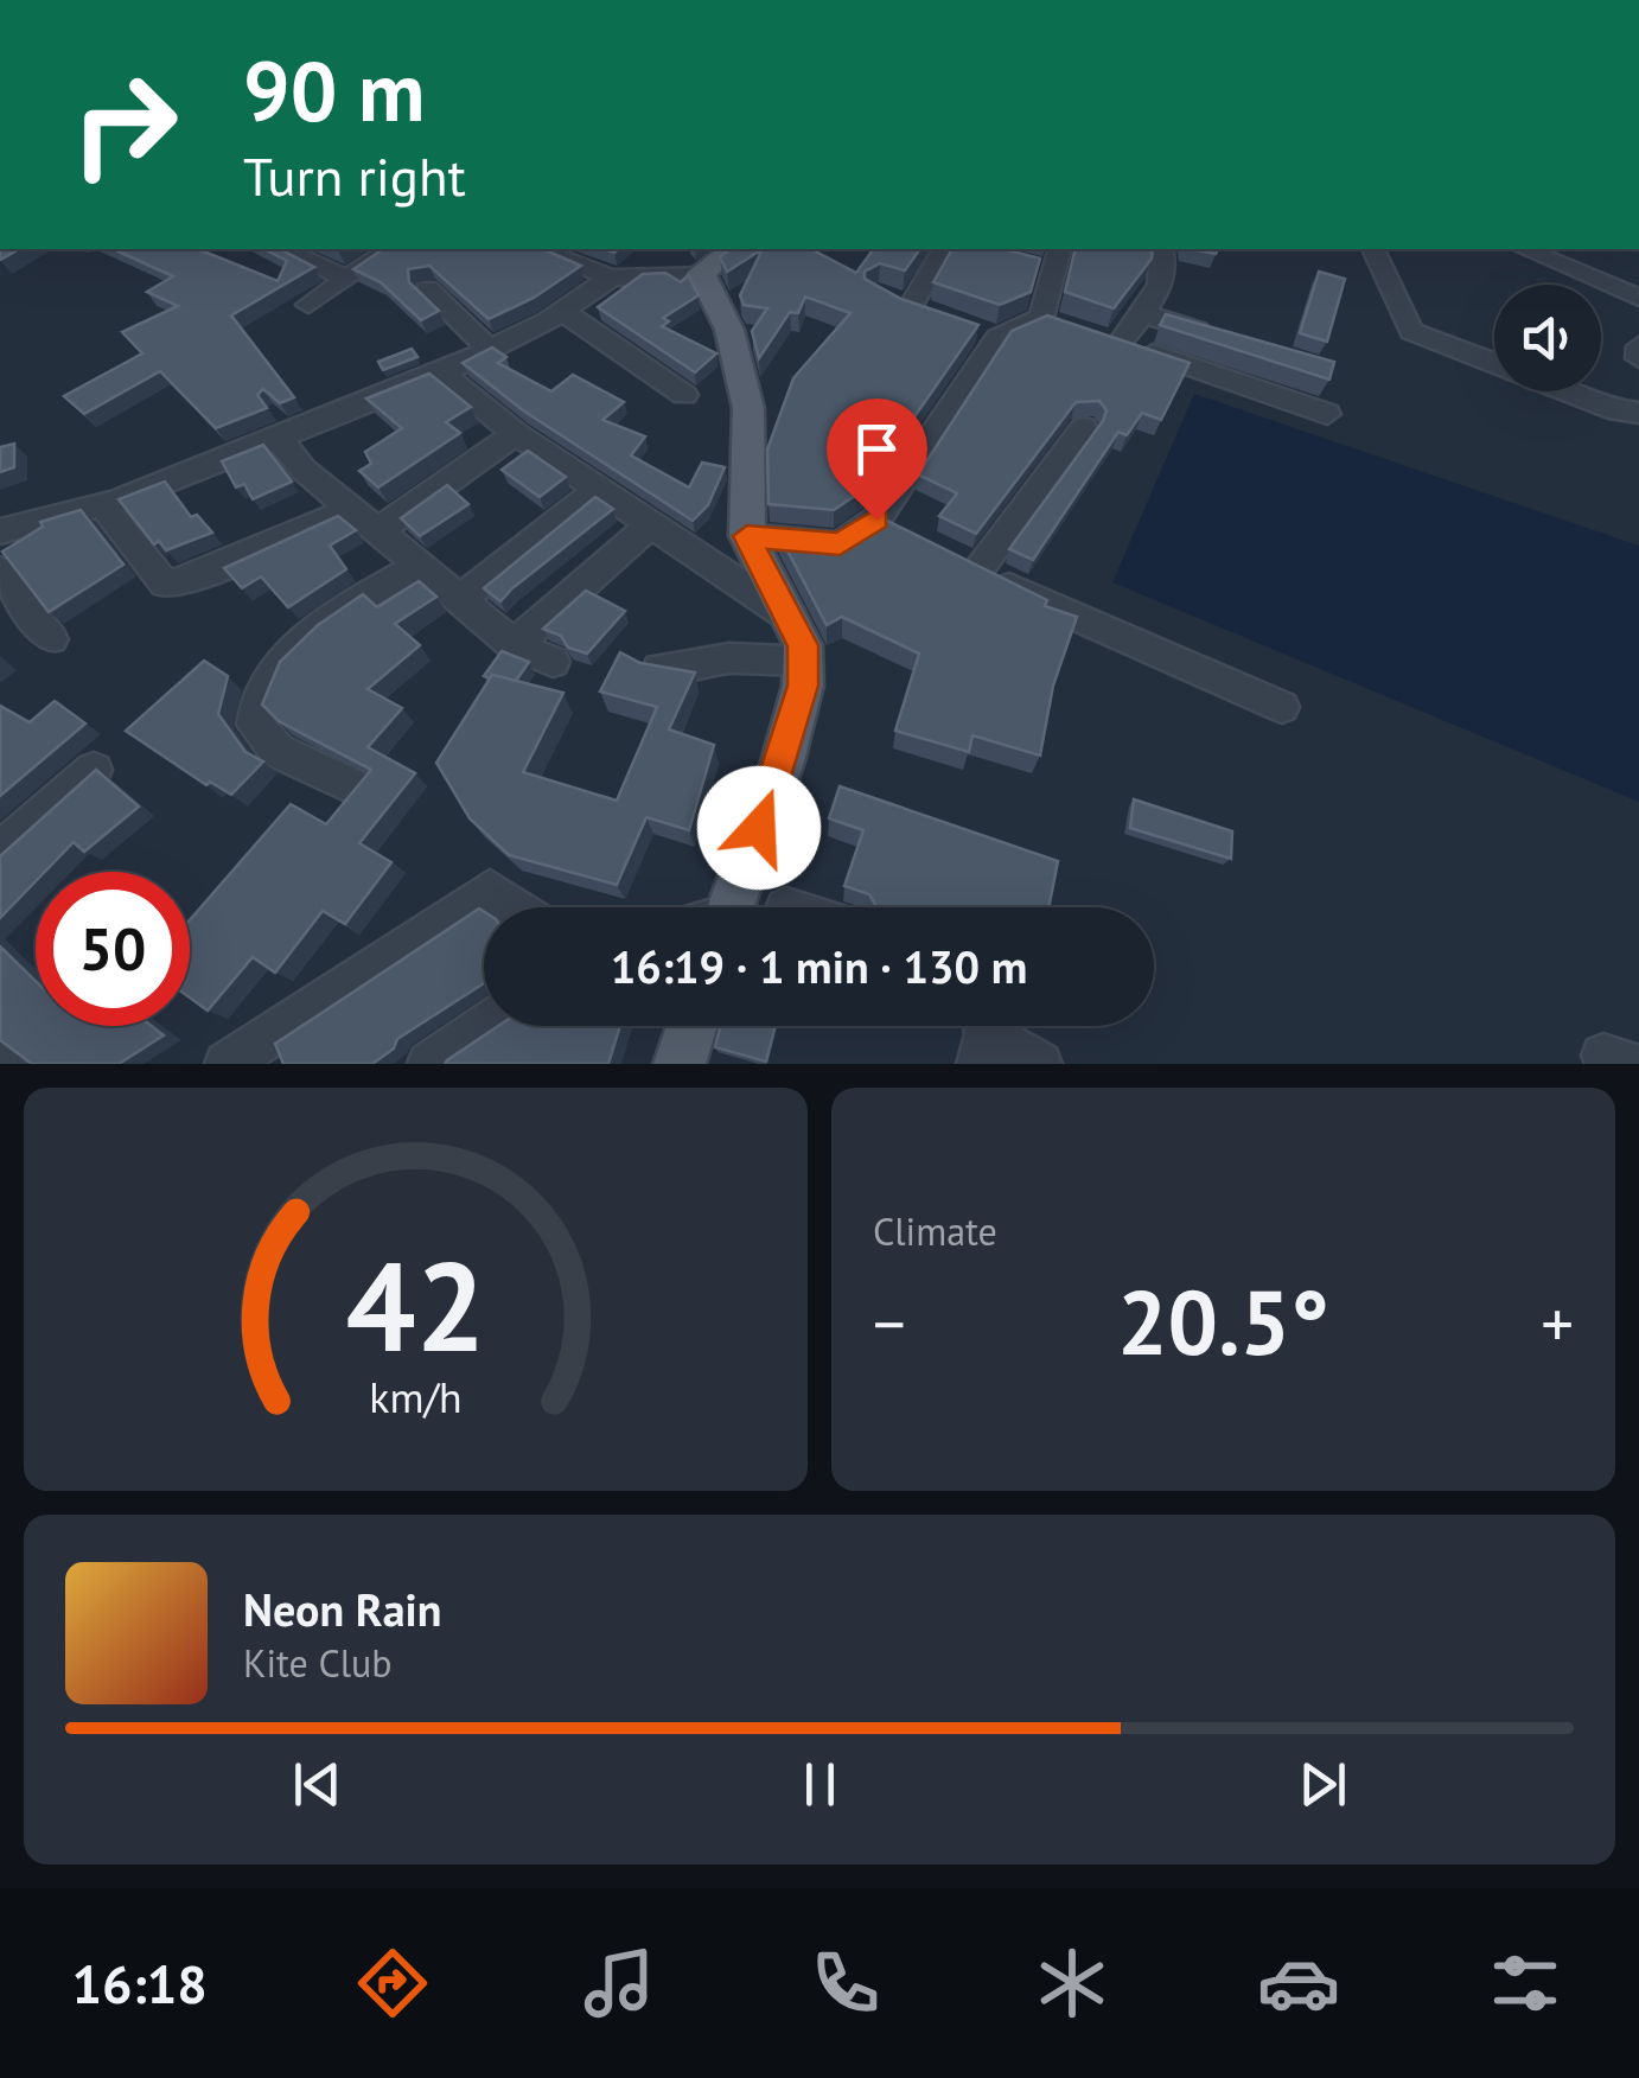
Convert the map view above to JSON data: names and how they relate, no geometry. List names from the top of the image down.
{
  "page": {
    "turn": ["90 m", "Turn right"],
    "limit": "50",
    "trip": "16:19 · 1 min · 130 m",
    "tile": "Climate",
    "heat": ["−", "20.5°", "+"],
    "song": ["Neon Rain", "Kite Club"],
    "tabs": "16:18",
    "gauge": ["42", "km/h"]
  }
}
